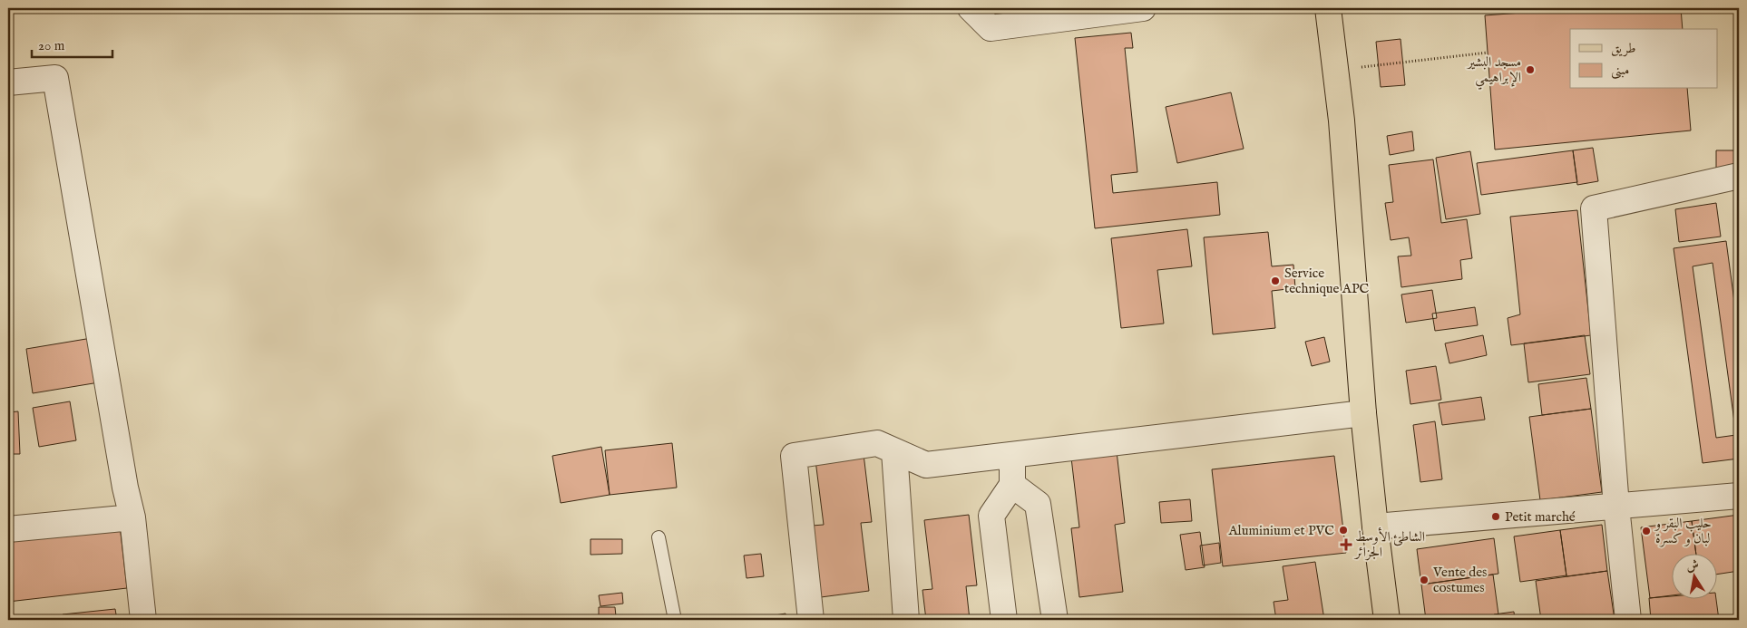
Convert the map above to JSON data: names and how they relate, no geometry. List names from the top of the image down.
{
  "places": {
    "other": [
      "مسجد البشير الإبراهيمي",
      "Service technique APC",
      "Petit marché",
      "Aluminium et PVC",
      "حليب البقر و لبان و كسرة",
      "Vente des costumes"
    ],
    "health": ["الشاطئ الأوسط الجزائر"]
  },
  "legend": ["طريق", "مبنى"],
  "scale_bar": "20 m",
  "north": "top"
}
